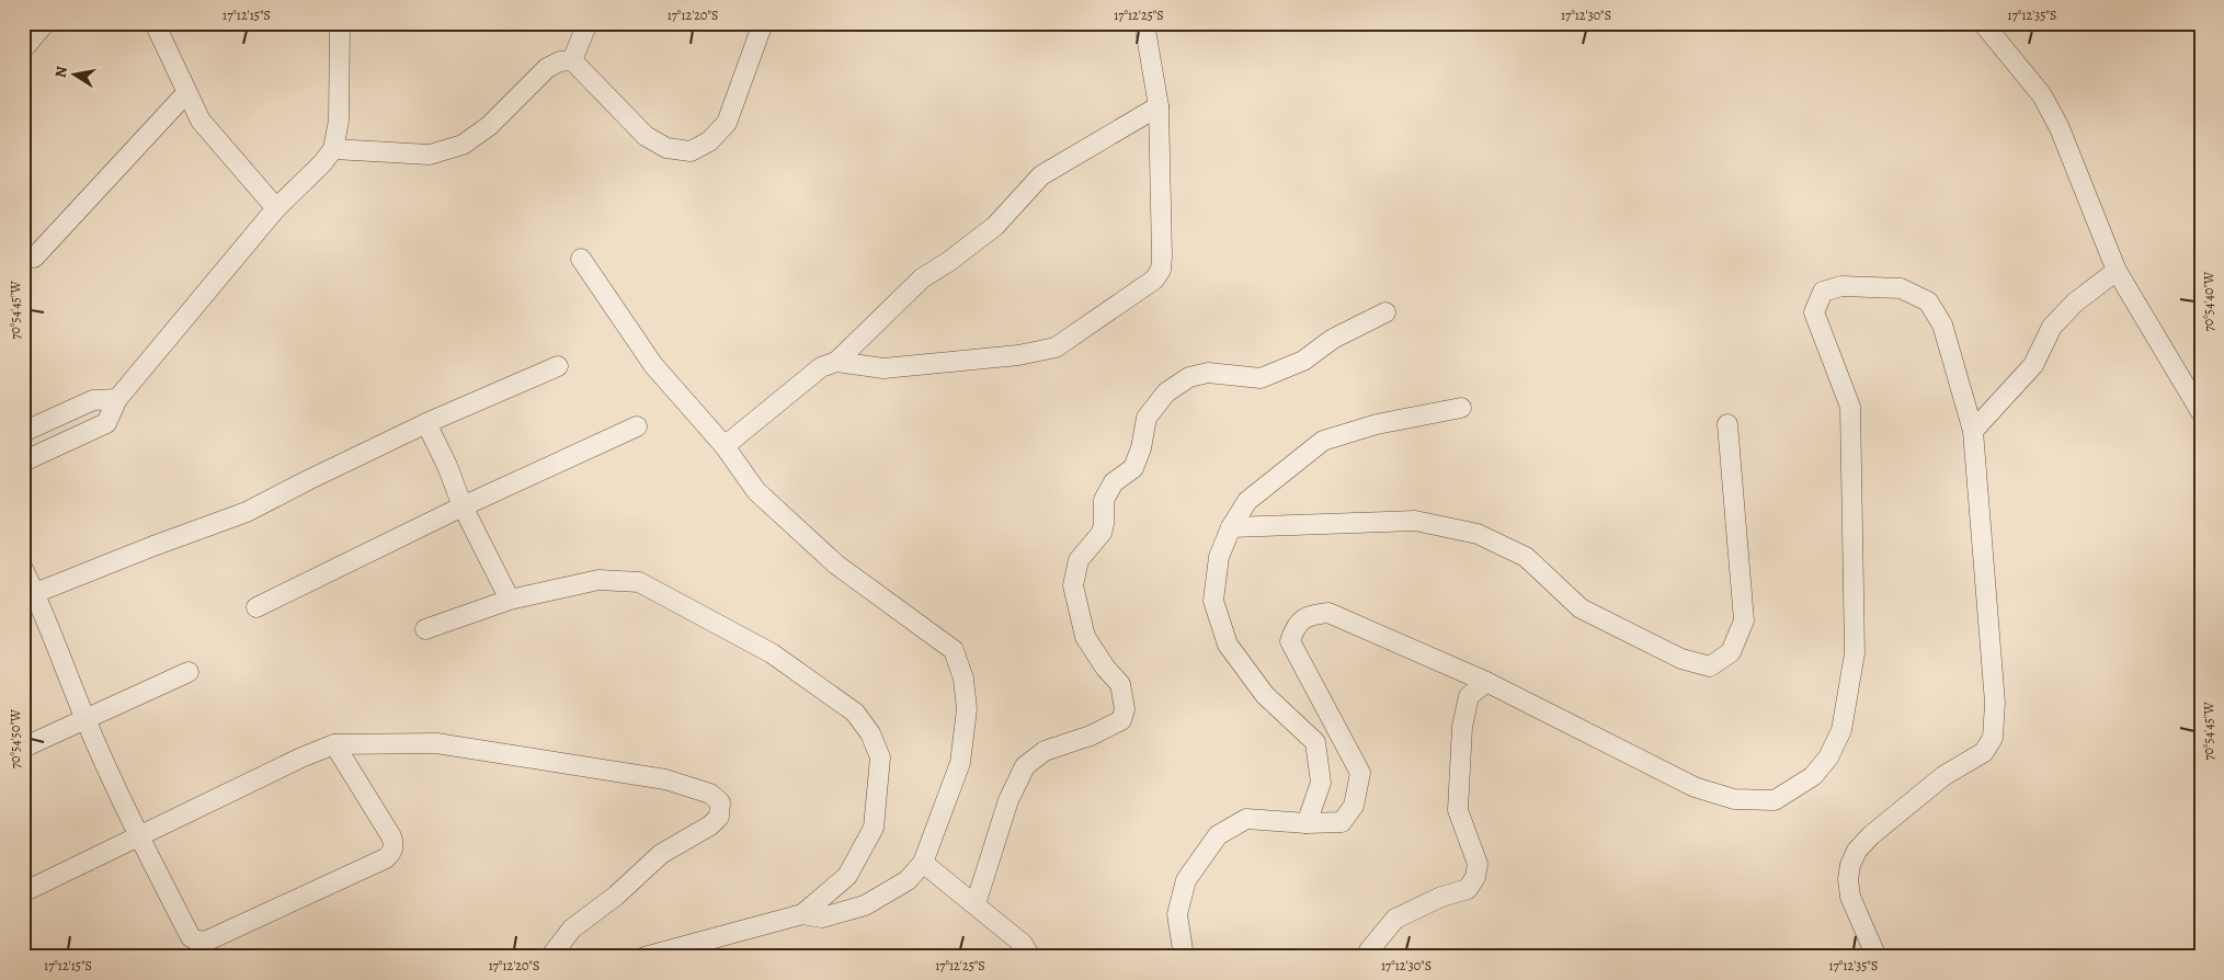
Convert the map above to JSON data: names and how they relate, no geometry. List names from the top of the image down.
{
  "north": "left",
  "coordinates": [
    "17°12'15\"S",
    "17°12'20\"S",
    "17°12'25\"S",
    "17°12'30\"S",
    "17°12'35\"S",
    "70°54'40\"W",
    "70°54'45\"W",
    "70°54'50\"W"
  ]
}
